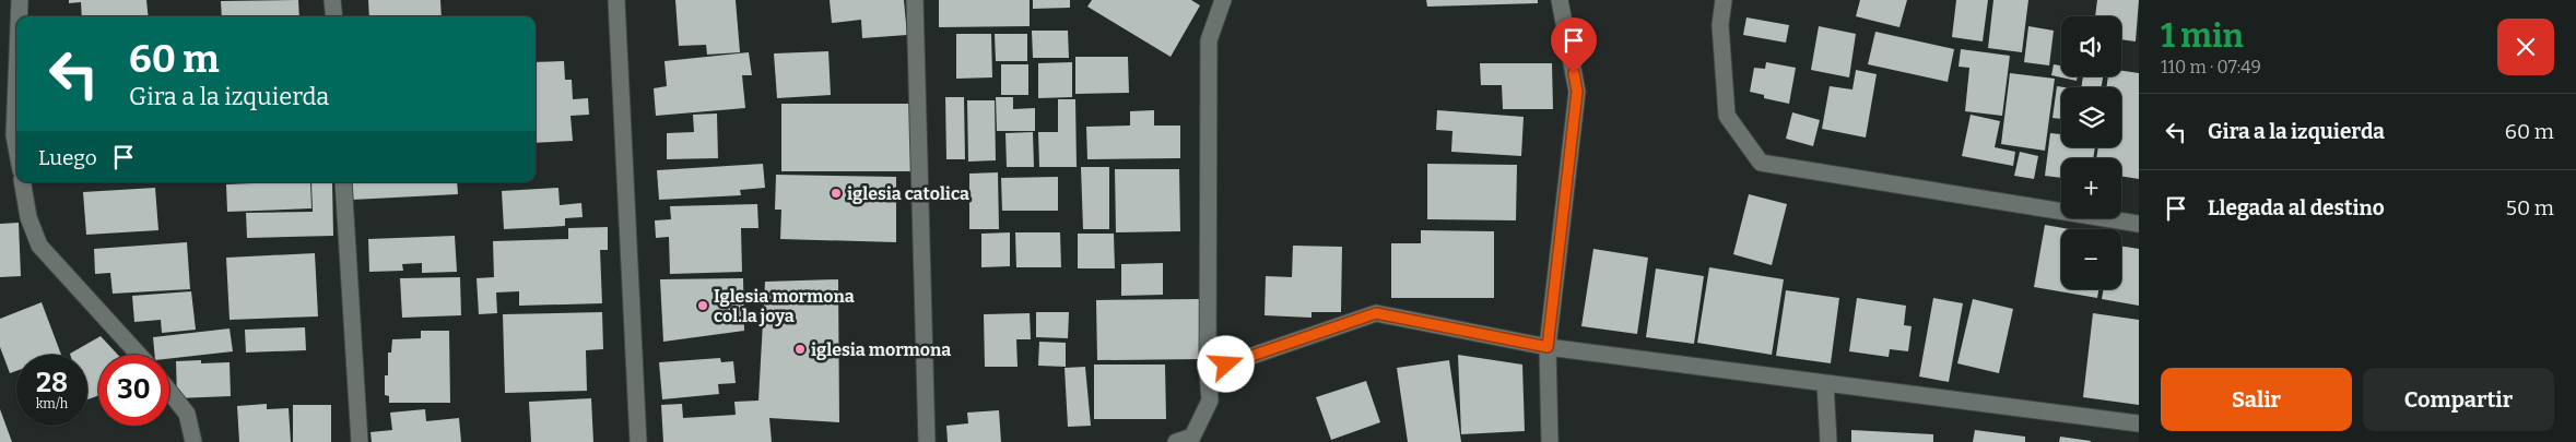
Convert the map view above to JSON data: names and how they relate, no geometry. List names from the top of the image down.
{
  "places": ["iglesia catolica", "Iglesia mormona col.la joya", "iglesia mormona"],
  "page": {
    "heading": ["1 min", "110 m · 07:49"],
    "map_buttons": ["+", "−"],
    "turn": ["60 m", "Gira a la izquierda"],
    "list": [
      {
        "name": "Gira a la izquierda",
        "value": "60 m"
      },
      {
        "name": "Llegada al destino",
        "value": "50 m"
      }
    ],
    "then": "Luego",
    "speed": "28 km/h",
    "limit": "30",
    "buttons": ["Salir", "Compartir"]
  }
}
